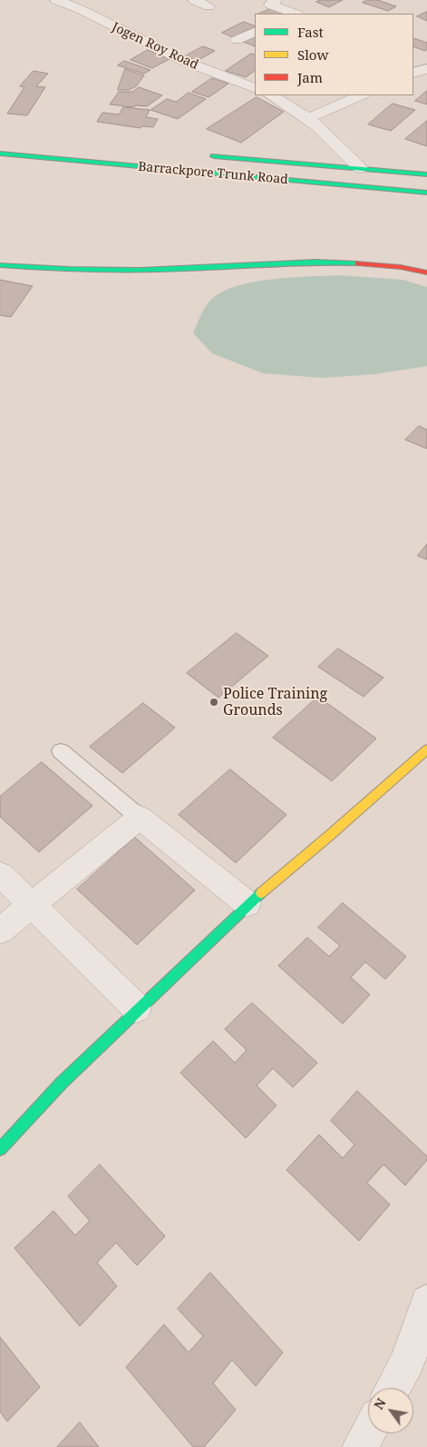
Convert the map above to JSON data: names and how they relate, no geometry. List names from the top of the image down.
{
  "streets": {
    "street": ["Jogen Roy Road", "Barrackpore Trunk Road"]
  },
  "places": ["Police Training Grounds"],
  "legend": ["Fast", "Slow", "Jam"],
  "north": "top left"
}
